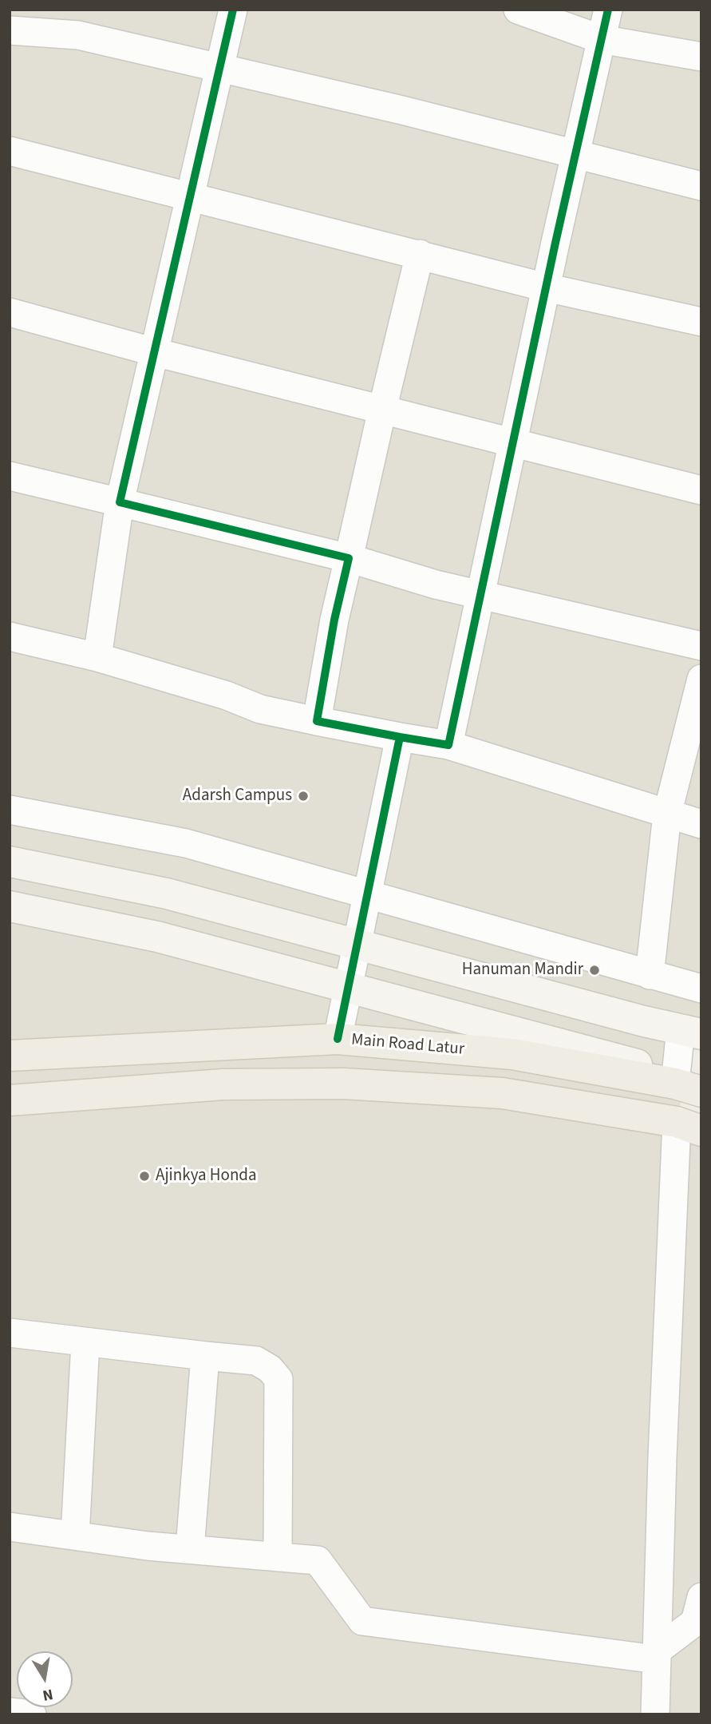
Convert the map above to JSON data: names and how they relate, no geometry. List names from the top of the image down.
{
  "streets": {
    "main road": ["Main Road Latur"]
  },
  "places": ["Adarsh Campus", "Hanuman Mandir", "Ajinkya Honda"],
  "north": "bottom"
}
